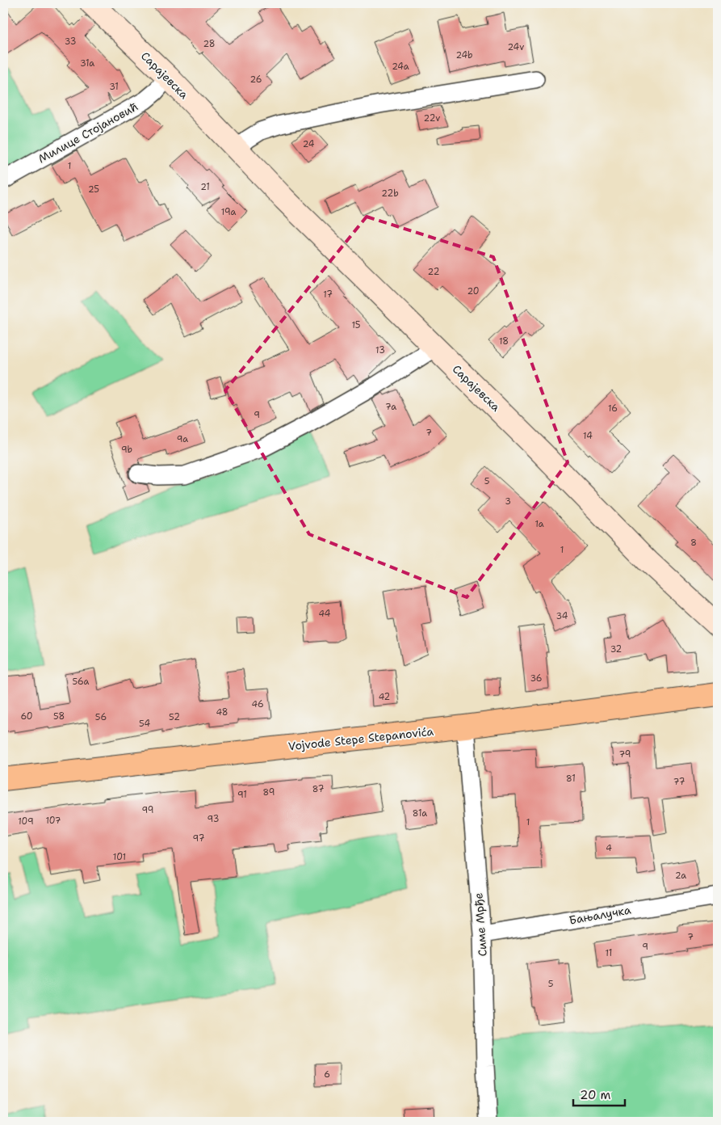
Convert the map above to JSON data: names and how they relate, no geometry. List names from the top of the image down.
{
  "streets": {
    "main road": ["Сарајевска", "Vojvode Stepe Stepanovića"],
    "street": ["Милице Стојановић", "Бањалучка", "Симе Мрђе"]
  },
  "crossings": [
    ["Сарајевска", "Милице Стојановић"],
    ["Vojvode Stepe Stepanovića", "Симе Мрђе"],
    ["Бањалучка", "Симе Мрђе"]
  ],
  "house_numbers": [
    "33",
    "28",
    "24v",
    "24b",
    "31a",
    "24a",
    "26",
    "31",
    "22v",
    "24",
    "1",
    "21",
    "25",
    "22b",
    "19a",
    "22",
    "20",
    "17",
    "15",
    "18",
    "13",
    "7a",
    "16",
    "9",
    "7",
    "14",
    "9a",
    "9b",
    "5",
    "3",
    "1a",
    "8",
    "1",
    "44",
    "34",
    "32",
    "36",
    "56a",
    "42",
    "46",
    "48",
    "60",
    "58",
    "56",
    "52",
    "54",
    "79",
    "81",
    "77",
    "87",
    "89",
    "91",
    "99",
    "81a",
    "93",
    "107",
    "109",
    "1",
    "97",
    "4",
    "101",
    "2a",
    "7",
    "9",
    "11",
    "5",
    "6"
  ],
  "scale_bar": "20 m"
}
